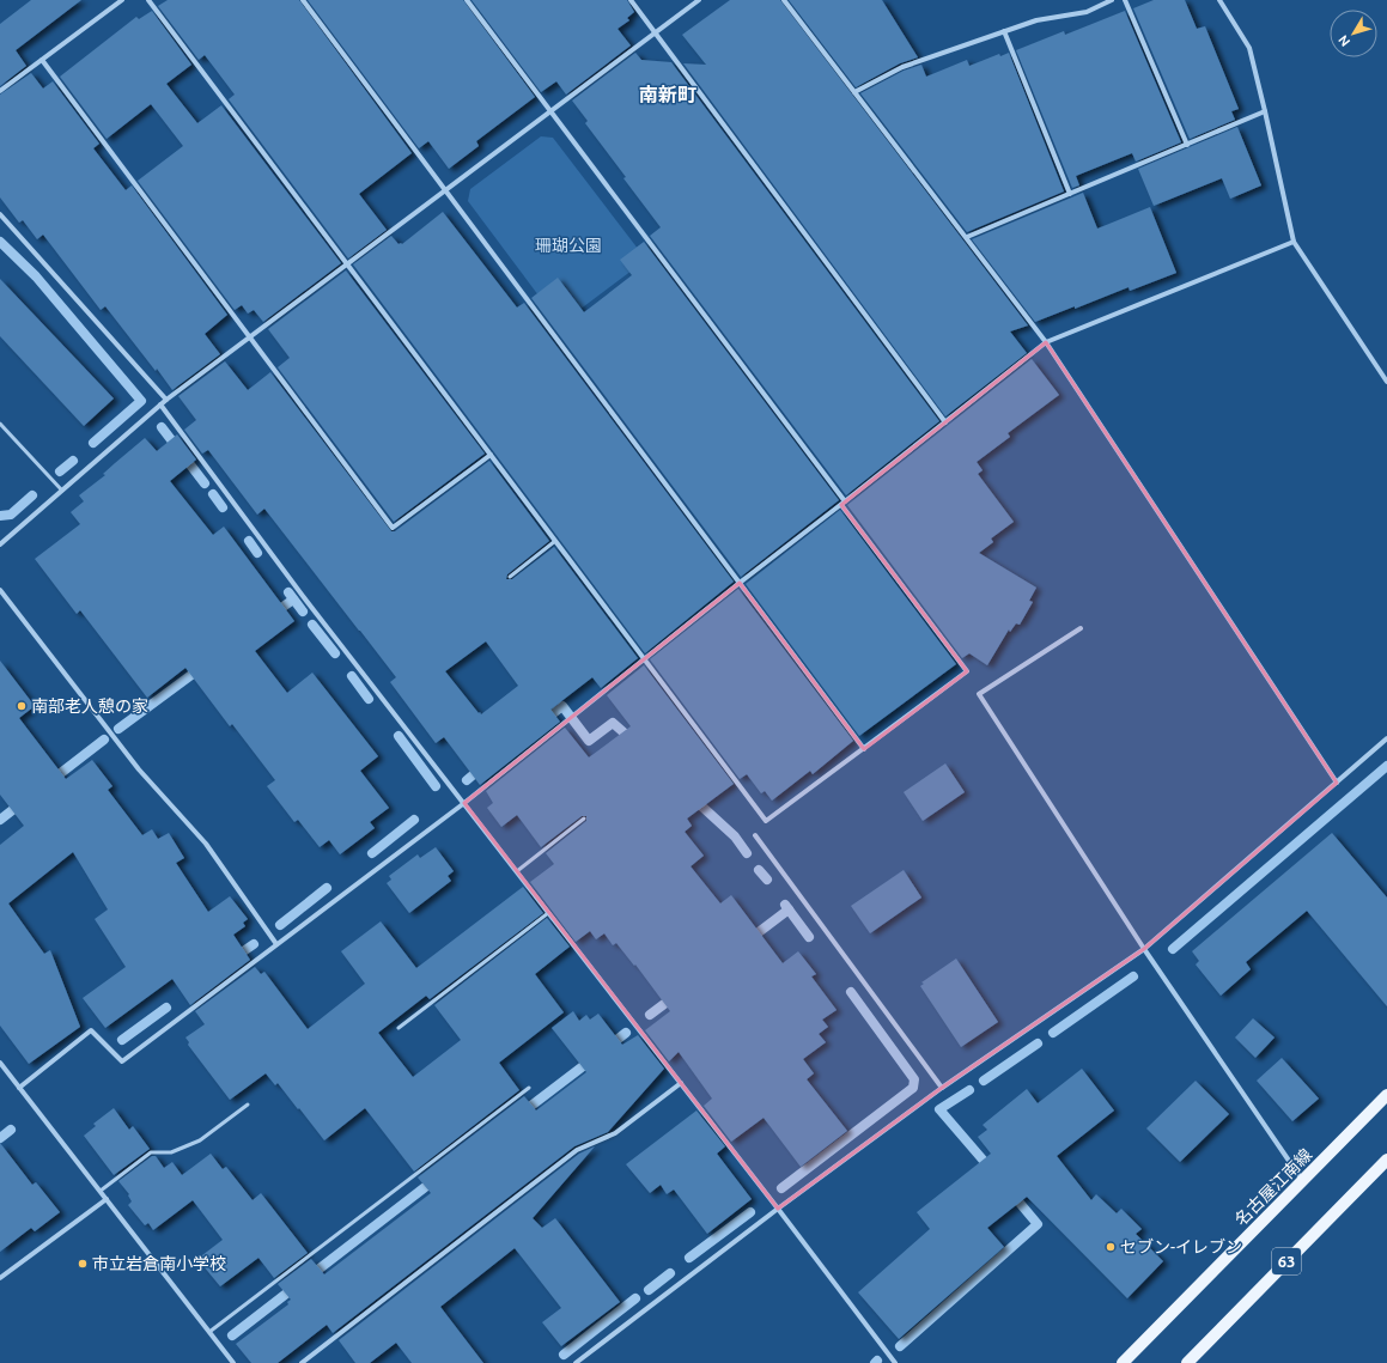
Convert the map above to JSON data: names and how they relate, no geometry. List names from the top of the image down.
{
  "streets": {
    "main road": ["名古屋江南線", "63"]
  },
  "districts": ["南新町"],
  "parks": ["珊瑚公園"],
  "places": ["南部老人憩の家", "セブン-イレブン", "市立岩倉南小学校"],
  "north": "bottom left"
}
